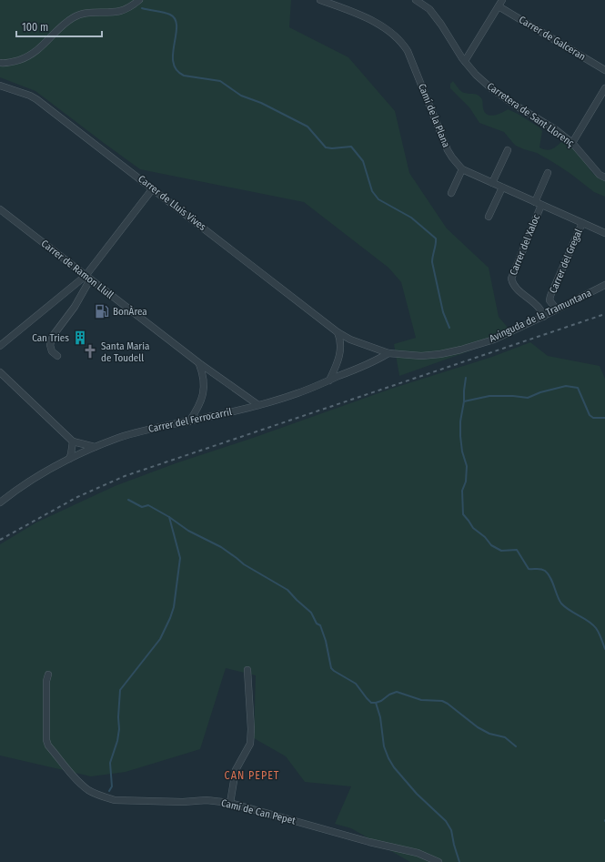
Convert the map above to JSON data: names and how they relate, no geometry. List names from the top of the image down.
{
  "streets": {
    "street": [
      "Carrer de Galceran",
      "Carretera de Sant Llorenç",
      "Camí de la Plana",
      "Carrer de Lluís Vives",
      "Carrer del Xaloc",
      "Carrer del Gregal",
      "Carrer de Ramon Llull",
      "Avinguda de la Tramuntana",
      "Carrer del Ferrocarril",
      "Camí de Can Pepet"
    ]
  },
  "crossings": [
    ["Camí de la Plana", "Carrer del Xaloc"],
    ["Camí de la Plana", "Carrer del Gregal"],
    ["Carrer de Lluís Vives", "Avinguda de la Tramuntana"],
    ["Carrer de Lluís Vives", "Carrer del Ferrocarril"],
    ["Carrer del Xaloc", "Carrer del Gregal"],
    ["Carrer del Xaloc", "Avinguda de la Tramuntana"],
    ["Carrer del Gregal", "Avinguda de la Tramuntana"],
    ["Carrer de Ramon Llull", "Carrer del Ferrocarril"],
    ["Avinguda de la Tramuntana", "Carrer del Ferrocarril"]
  ],
  "districts": ["CAN PEPET"],
  "places": {
    "fuel station": ["BonÀrea"],
    "building": ["Can Tries"],
    "church": ["Santa Maria de Toudell"]
  },
  "scale_bar": "100 m"
}
